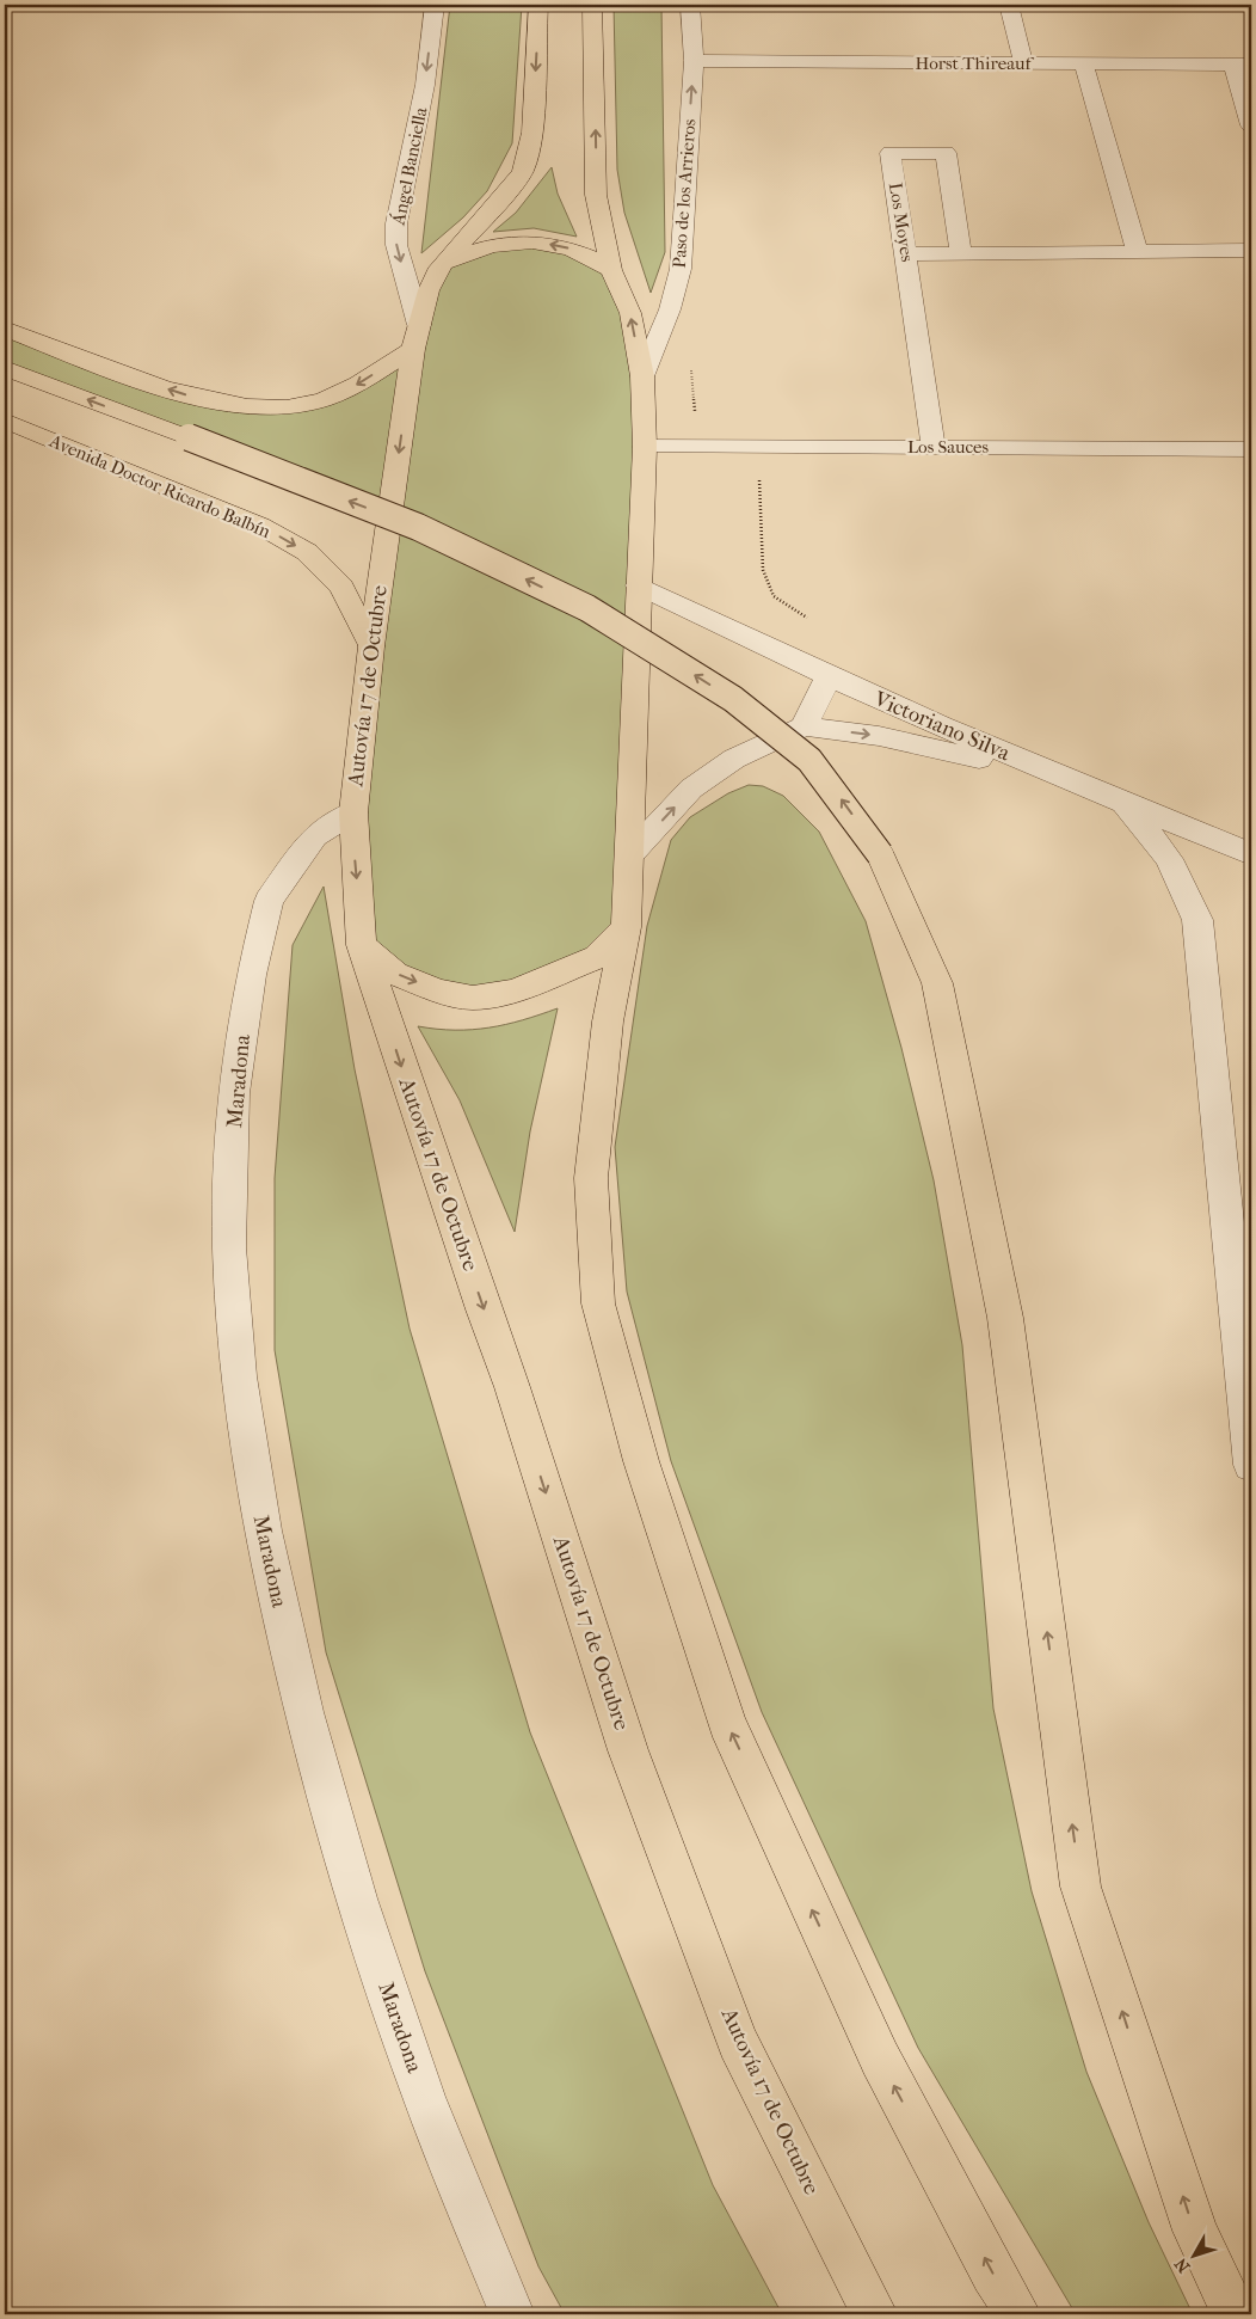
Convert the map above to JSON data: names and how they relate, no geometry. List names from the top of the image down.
{
  "streets": {
    "main road": ["Avenida Doctor Ricardo Balbín", "Autovía 17 de Octubre"],
    "street": [
      "Horst Thireauf",
      "Ángel Banciella",
      "Paso de los Arrieros",
      "Los Moyes",
      "Los Sauces",
      "Victoriano Silva",
      "Maradona"
    ]
  },
  "crossings": [
    ["Horst Thireauf", "Paso de los Arrieros"],
    ["Ángel Banciella", "Autovía 17 de Octubre"],
    ["Los Moyes", "Los Sauces"],
    ["Avenida Doctor Ricardo Balbín", "Autovía 17 de Octubre"],
    ["Autovía 17 de Octubre", "Maradona"]
  ],
  "one_way": ["Ángel Banciella", "Paso de los Arrieros", "Avenida Doctor Ricardo Balbín"],
  "north": "bottom left"
}
